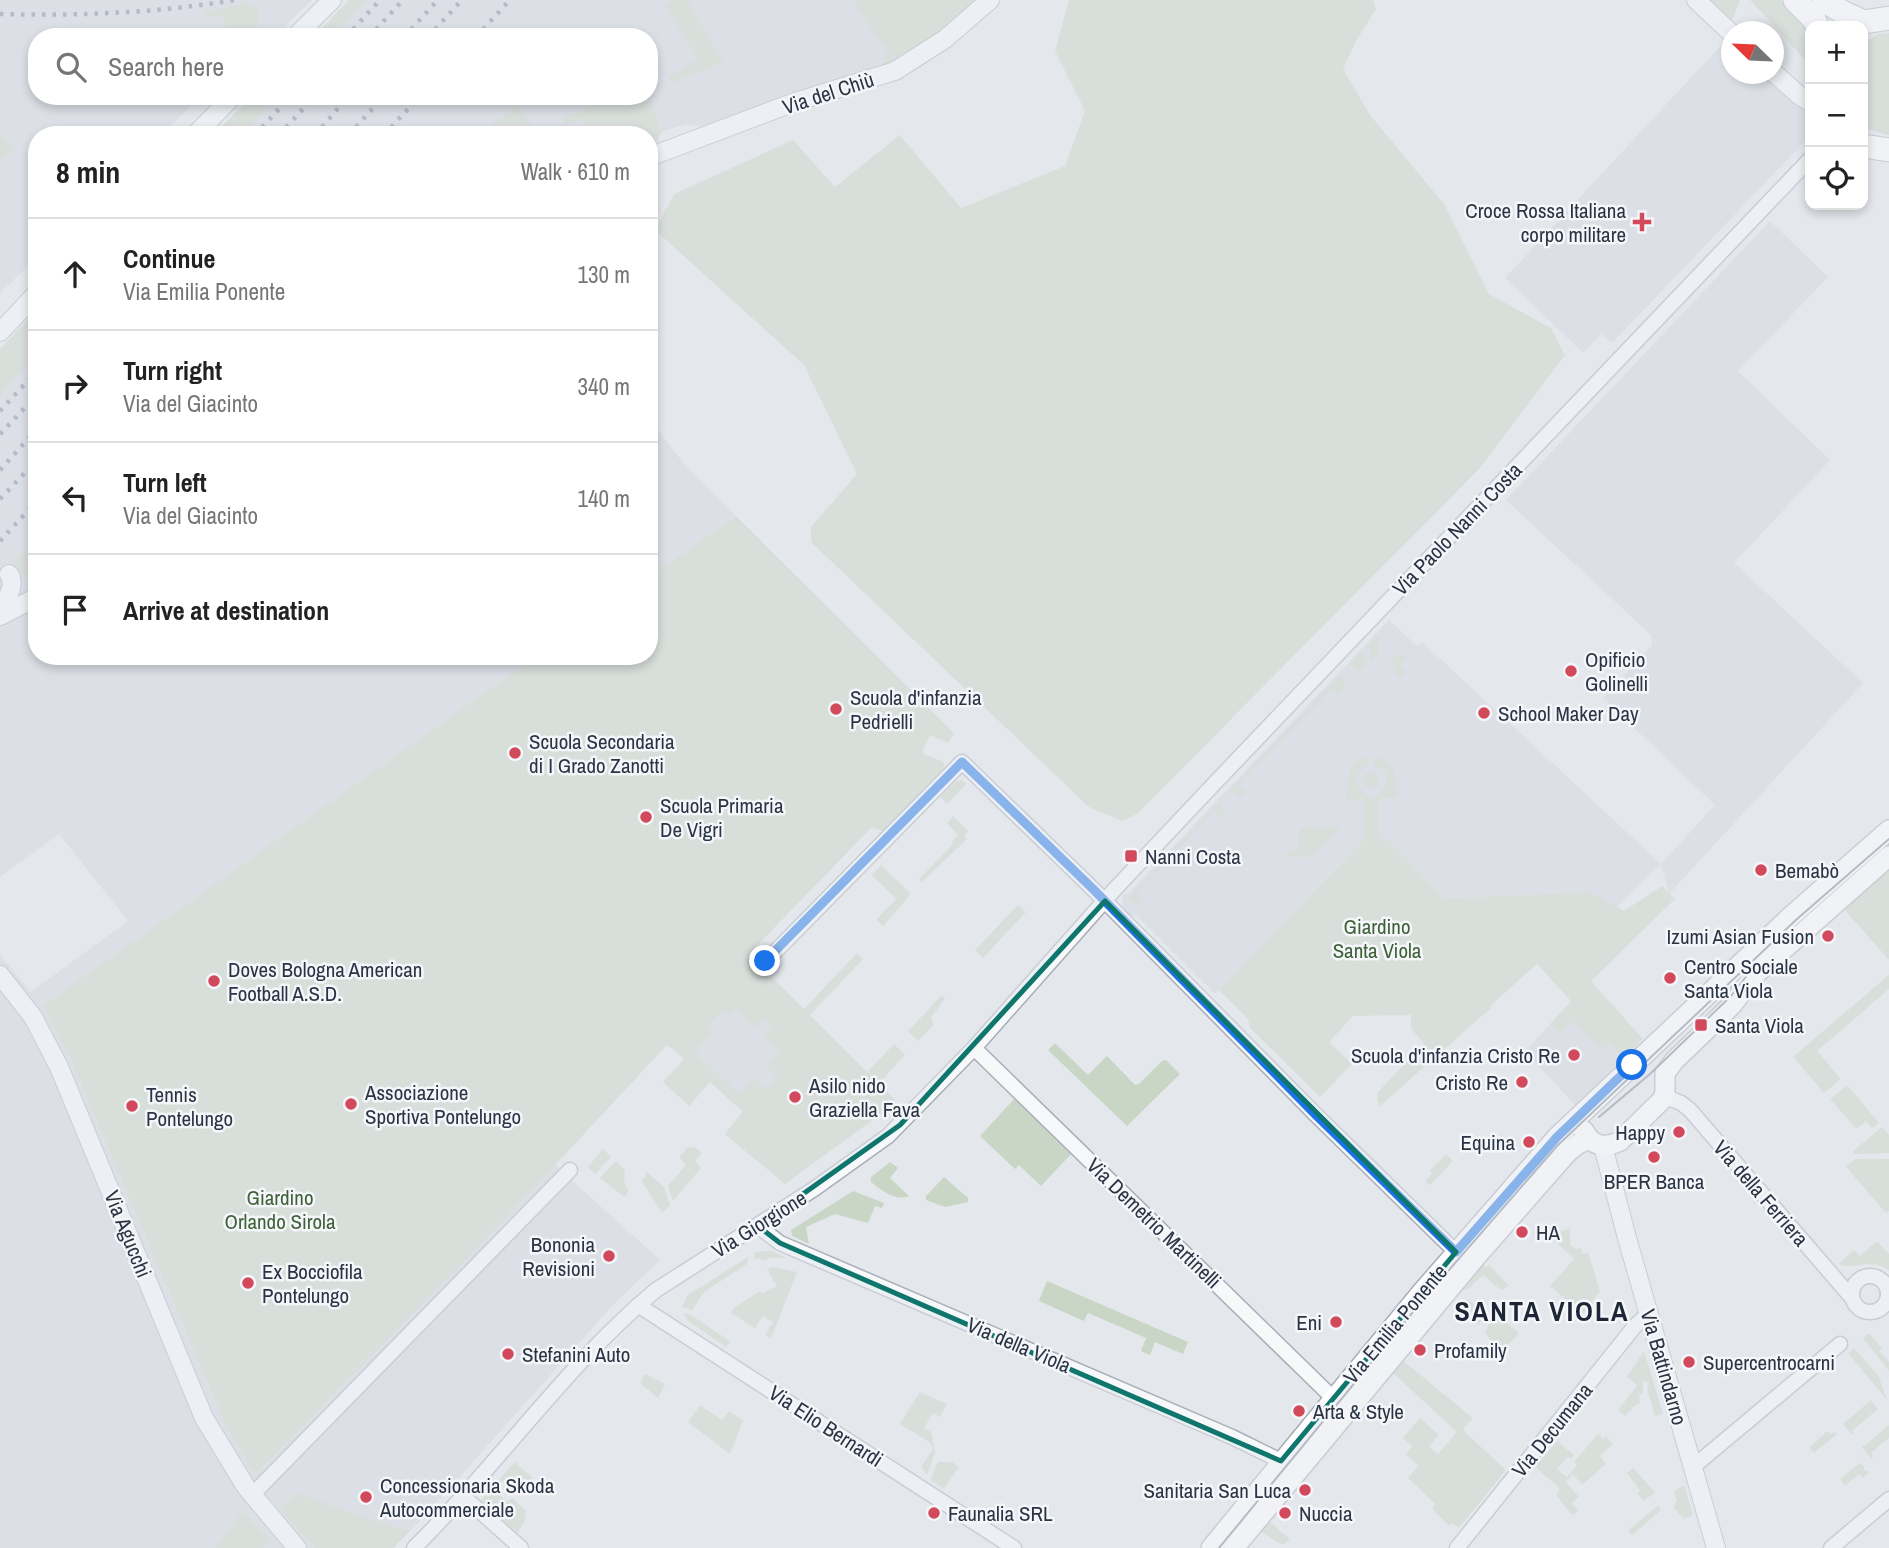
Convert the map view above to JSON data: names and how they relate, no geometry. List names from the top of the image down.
{
  "streets": {
    "main road": ["Via Emilia Ponente"],
    "street": [
      "Via del Chiù",
      "Via Paolo Nanni Costa",
      "Via della Ferriera",
      "Via Demetrio Martinelli",
      "Via Giorgione",
      "Via Agucchi",
      "Via della Viola",
      "Via Battindarno",
      "Via Elio Bernardi",
      "Via Decumana"
    ]
  },
  "crossings": [
    ["Via Paolo Nanni Costa", "Via Giorgione"],
    ["Via della Ferriera", "Via Emilia Ponente"],
    ["Via Demetrio Martinelli", "Via Giorgione"],
    ["Via Demetrio Martinelli", "Via Emilia Ponente"],
    ["Via Giorgione", "Via della Viola"],
    ["Via Giorgione", "Via Elio Bernardi"],
    ["Via Emilia Ponente", "Via della Viola"],
    ["Via Emilia Ponente", "Via Battindarno"],
    ["Via Battindarno", "Via Decumana"]
  ],
  "districts": ["SANTA VIOLA"],
  "parks": ["Giardino Santa Viola", "Giardino Orlando Sirola"],
  "places": {
    "health": ["Croce Rossa Italiana corpo militare"],
    "other": [
      "Opificio Golinelli",
      "Scuola d'infanzia Pedrielli",
      "School Maker Day",
      "Scuola Secondaria di I Grado Zanotti",
      "Scuola Primaria De Vigri",
      "Bemabò",
      "Izumi Asian Fusion",
      "Centro Sociale Santa Viola",
      "Doves Bologna American Football A.S.D.",
      "Scuola d'infanzia Cristo Re",
      "Cristo Re",
      "Asilo nido Graziella Fava",
      "Associazione Sportiva Pontelungo",
      "Tennis Pontelungo",
      "Happy",
      "Equina",
      "BPER Banca",
      "HA",
      "Bononia Revisioni",
      "Ex Bocciofila Pontelungo",
      "Eni",
      "Profamily",
      "Stefanini Auto",
      "Supercentrocarni",
      "Arta & Style",
      "Sanitaria San Luca",
      "Concessionaria Skoda Autocommerciale",
      "Faunalia SRL",
      "Nuccia"
    ],
    "transit": ["Nanni Costa", "Santa Viola"]
  },
  "north": "top left",
  "page": {
    "map_buttons": ["+", "−"],
    "search": "Search here",
    "heading": ["8 min", "Walk · 610 m"],
    "list": [
      ["Continue", "Via Emilia Ponente", "130 m"],
      ["Turn right", "Via del Giacinto", "340 m"],
      ["Turn left", "Via del Giacinto", "140 m"],
      "Arrive at destination"
    ]
  }
}
